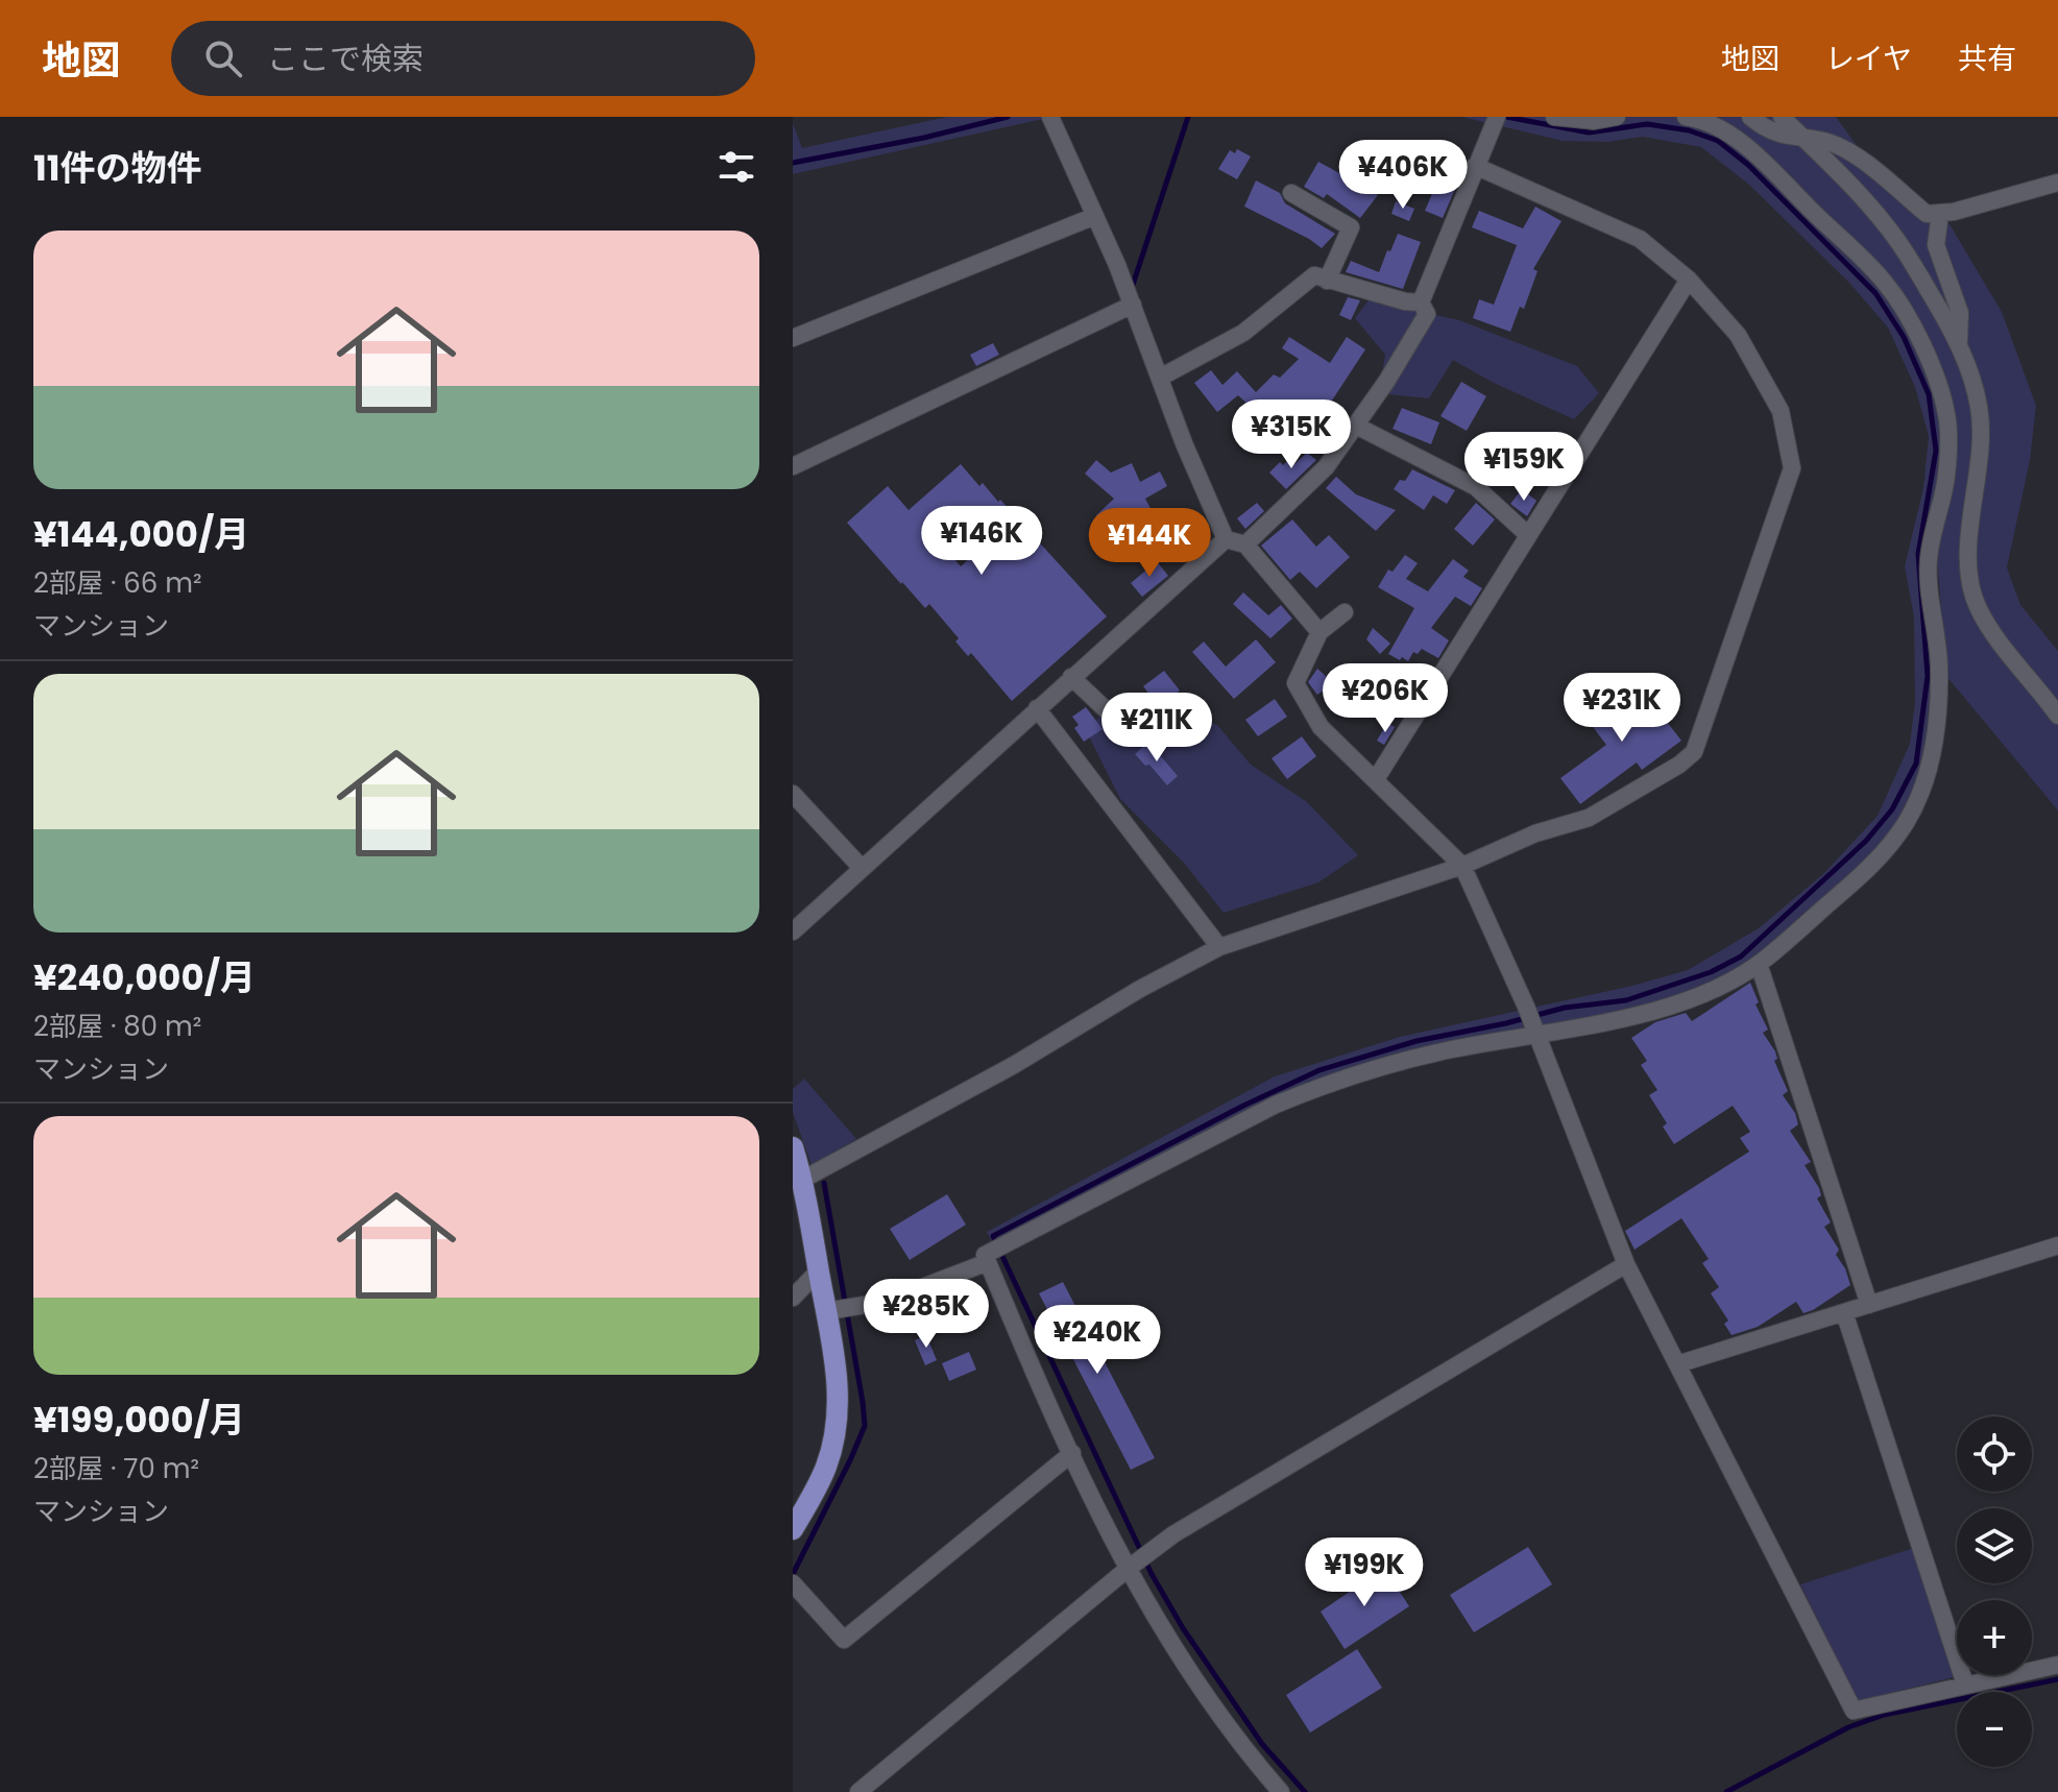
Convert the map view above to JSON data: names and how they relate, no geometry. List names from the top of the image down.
{
  "page": {
    "header": "地図",
    "search": "ここで検索",
    "nav": ["地図", "レイヤ", "共有"],
    "heading": "11件の物件",
    "price": [
      "¥406K",
      "¥315K",
      "¥159K",
      "¥146K",
      "¥144K",
      "¥206K",
      "¥231K",
      "¥211K",
      "¥285K",
      "¥240K",
      "¥199K"
    ],
    "list": [
      {
        "name": "¥144,000/月",
        "note": "2部屋 · 66 m² · マンション"
      },
      {
        "name": "¥240,000/月",
        "note": "2部屋 · 80 m² · マンション"
      },
      {
        "name": "¥199,000/月",
        "note": "2部屋 · 70 m² · マンション"
      }
    ],
    "map_buttons": ["+", "−"]
  }
}
